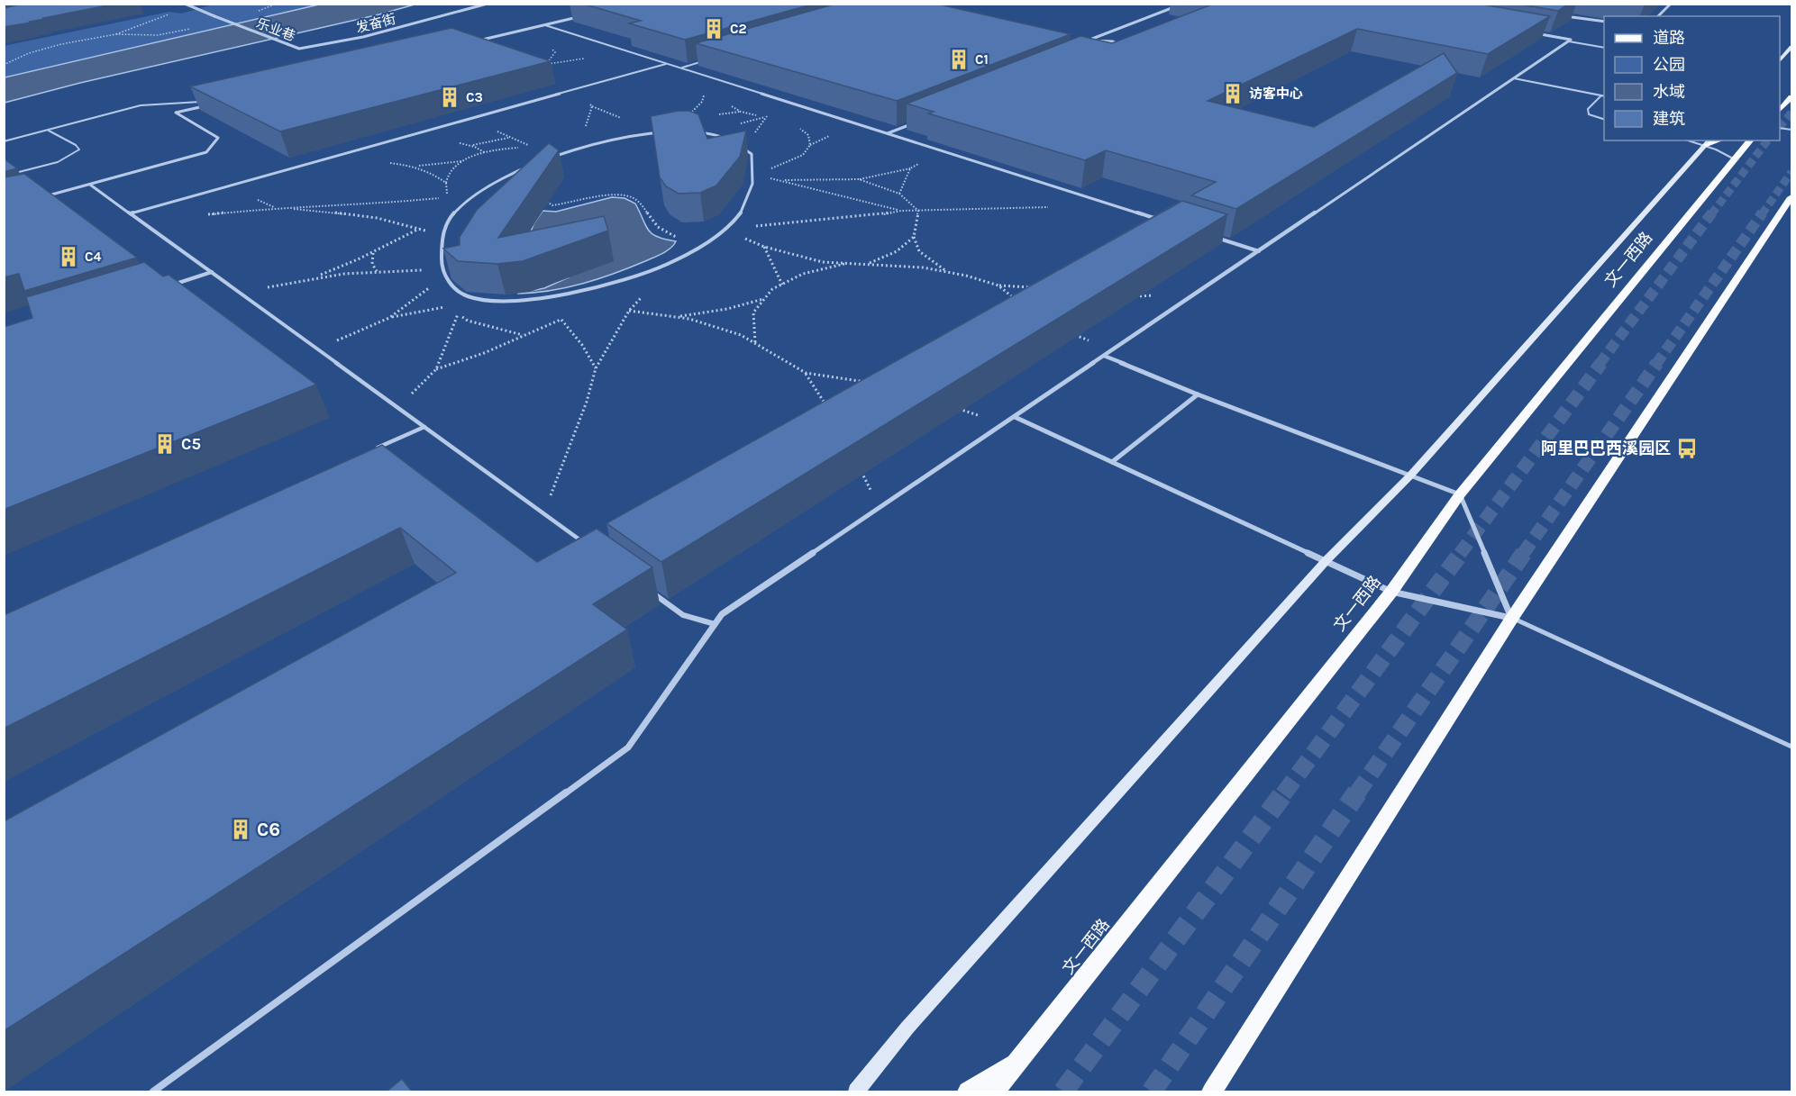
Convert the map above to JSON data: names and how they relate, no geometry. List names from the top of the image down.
{
  "streets": {
    "main road": ["文一西路"],
    "street": ["发奋街", "乐业巷"]
  },
  "crossings": [
    ["发奋街", "乐业巷"]
  ],
  "places": {
    "building": [
      "C2",
      "C1",
      "访客中心",
      "C3",
      "C4",
      "C5",
      "C6"
    ],
    "bus stop": ["阿里巴巴西溪园区"]
  },
  "legend": [
    "道路",
    "公园",
    "水域",
    "建筑"
  ]
}
